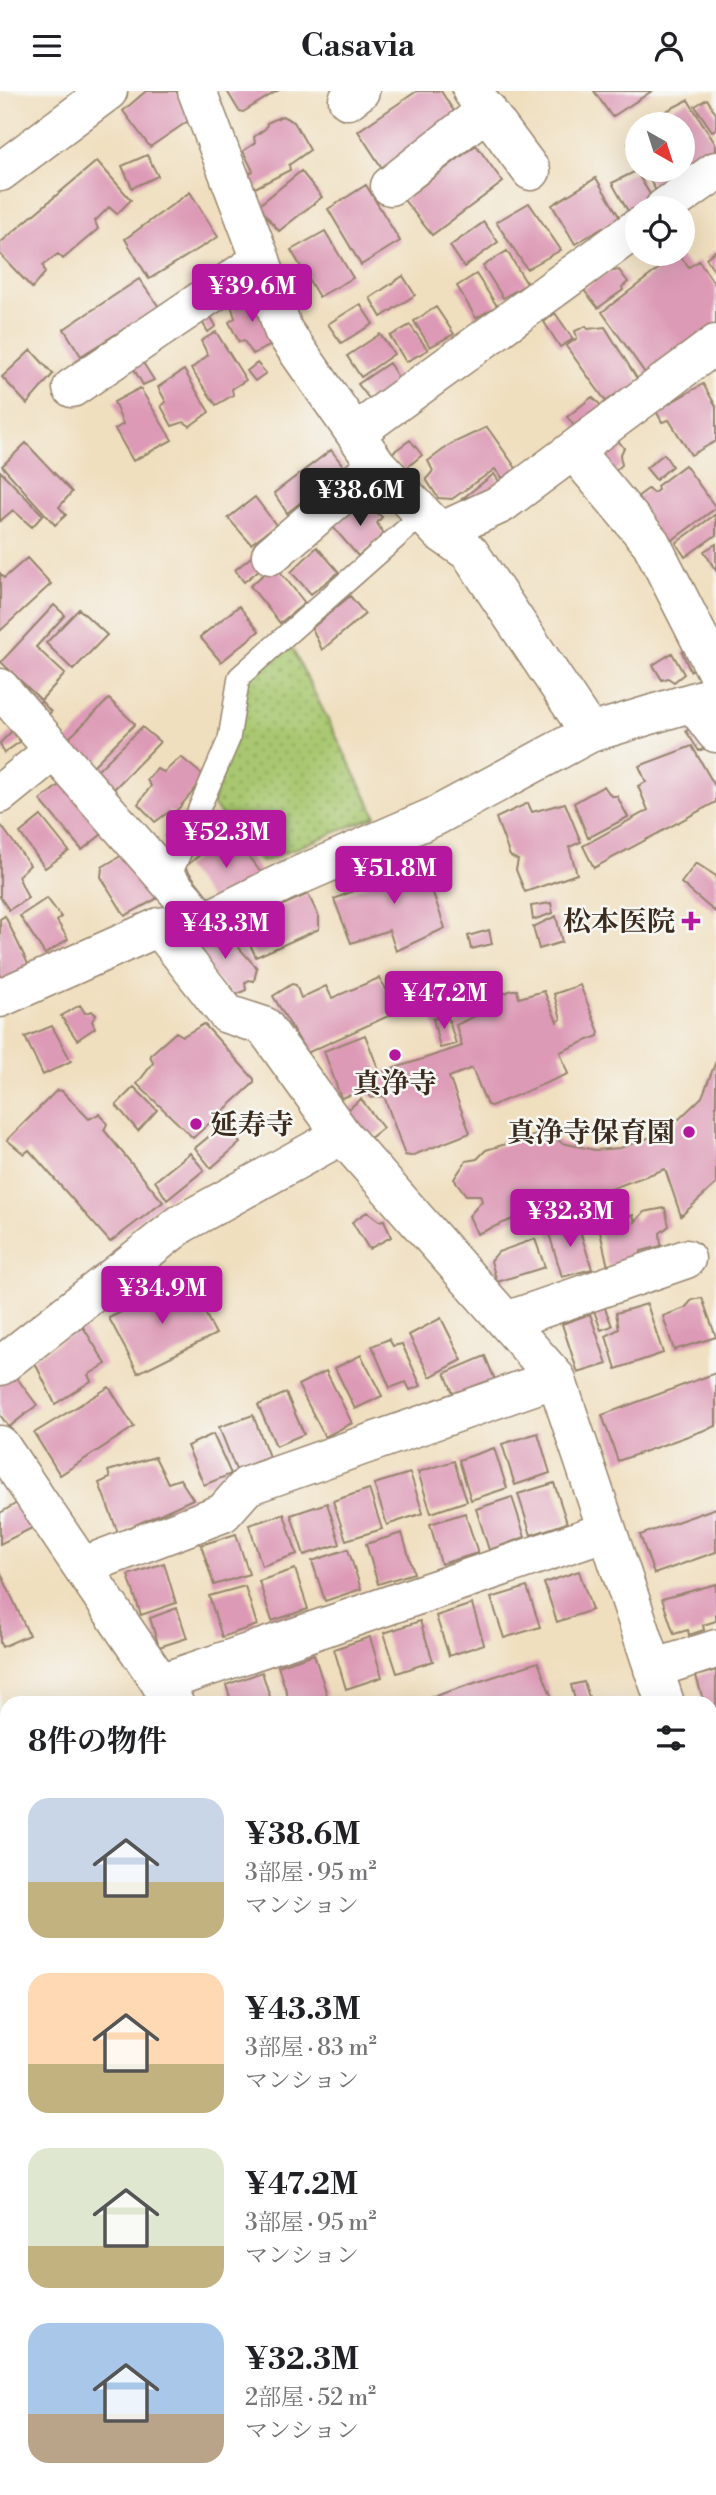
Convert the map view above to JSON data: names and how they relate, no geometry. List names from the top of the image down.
{
  "places": {
    "health": ["松本医院"],
    "other": ["真浄寺", "延寿寺", "真浄寺保育園"]
  },
  "north": "bottom right",
  "page": {
    "header": "Casavia",
    "price": [
      "¥39.6M",
      "¥38.6M",
      "¥52.3M",
      "¥51.8M",
      "¥43.3M",
      "¥47.2M",
      "¥32.3M",
      "¥34.9M"
    ],
    "heading": "8件の物件",
    "list": [
      {
        "name": "¥38.6M",
        "note": "3部屋 · 95 m² · マンション"
      },
      {
        "name": "¥43.3M",
        "note": "3部屋 · 83 m² · マンション"
      },
      {
        "name": "¥47.2M",
        "note": "3部屋 · 95 m² · マンション"
      },
      {
        "name": "¥32.3M",
        "note": "2部屋 · 52 m² · マンション"
      }
    ]
  }
}
